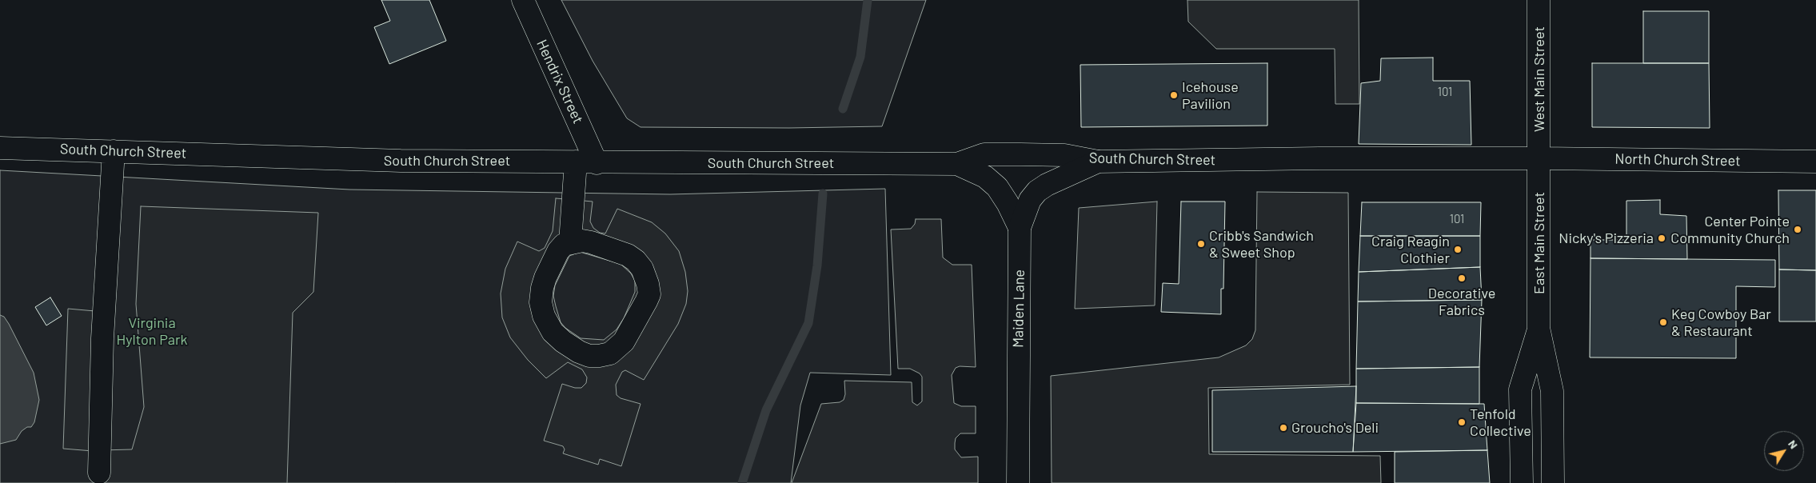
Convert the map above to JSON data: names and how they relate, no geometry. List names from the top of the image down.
{
  "streets": {
    "main road": [
      "West Main Street",
      "Hendrix Street",
      "South Church Street",
      "North Church Street",
      "East Main Street",
      "Maiden Lane"
    ]
  },
  "crossings": [
    ["West Main Street", "South Church Street"],
    ["West Main Street", "North Church Street"],
    ["West Main Street", "East Main Street"],
    ["Hendrix Street", "South Church Street"],
    ["South Church Street", "North Church Street"],
    ["South Church Street", "East Main Street"],
    ["South Church Street", "Maiden Lane"],
    ["North Church Street", "East Main Street"]
  ],
  "parks": ["Virginia Hylton Park"],
  "places": [
    "Icehouse Pavilion",
    "Center Pointe Community Church",
    "Nicky's Pizzeria",
    "Cribb's Sandwich & Sweet Shop",
    "Craig Reagin Clothier",
    "Decorative Fabrics",
    "Keg Cowboy Bar & Restaurant",
    "Tenfold Collective",
    "Groucho's Deli"
  ],
  "house_numbers": ["101", "101"],
  "north": "top right"
}
